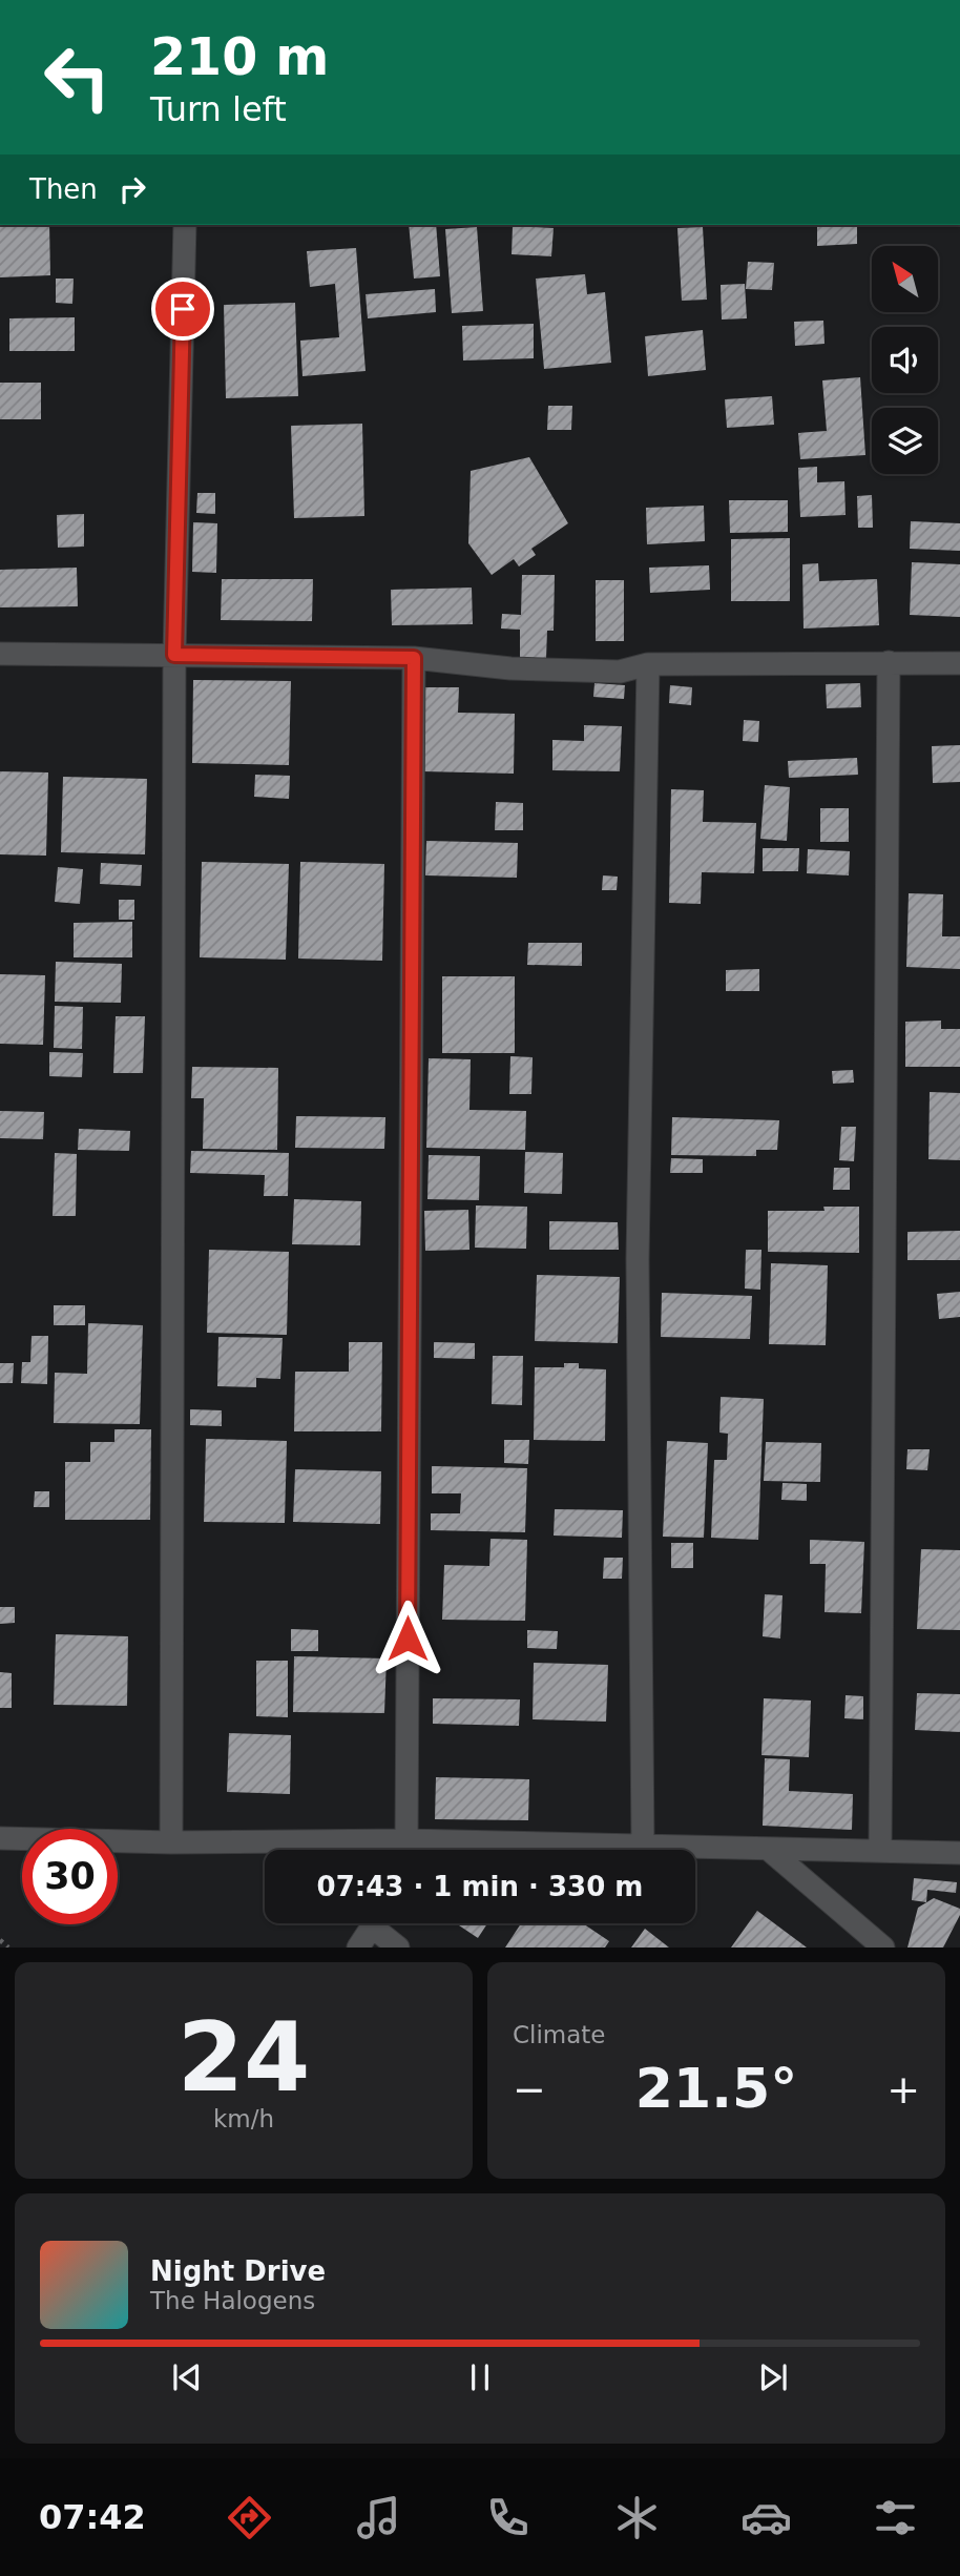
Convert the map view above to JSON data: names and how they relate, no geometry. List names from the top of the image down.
{
  "north": "top left",
  "page": {
    "turn": ["210 m", "Turn left"],
    "then": "Then",
    "limit": "30",
    "trip": "07:43 · 1 min · 330 m",
    "tile": [
      ["24", "km/h"],
      "Climate"
    ],
    "heat": ["−", "21.5°", "+"],
    "song": ["Night Drive", "The Halogens"],
    "tabs": "07:42"
  }
}
